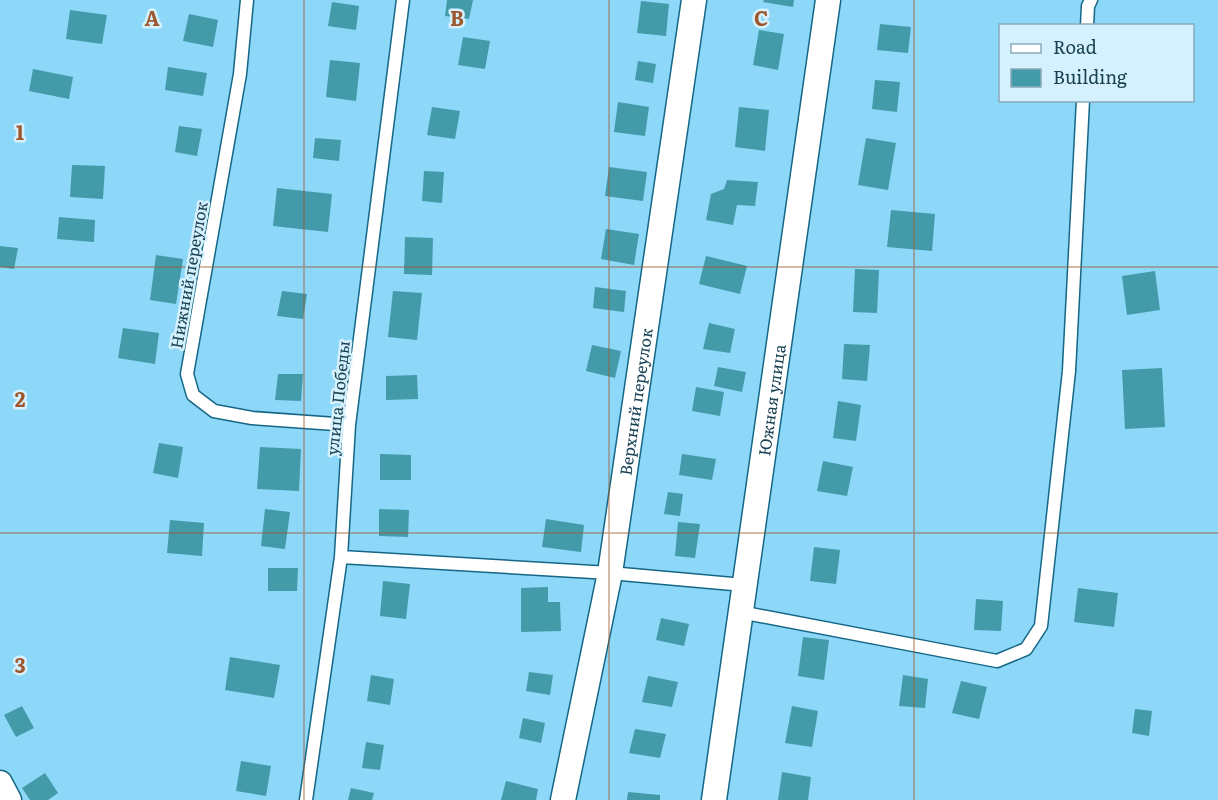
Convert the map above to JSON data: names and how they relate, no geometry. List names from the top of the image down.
{
  "streets": {
    "street": ["Южная улица", "Верхний переулок"],
    "lane": ["Нижний переулок", "улица Победы"]
  },
  "crossings": [
    ["Нижний переулок", "улица Победы"]
  ],
  "legend": ["Road", "Building"],
  "grid": {
    "columns": ["A", "B", "C"],
    "rows": ["1", "2", "3"]
  }
}
